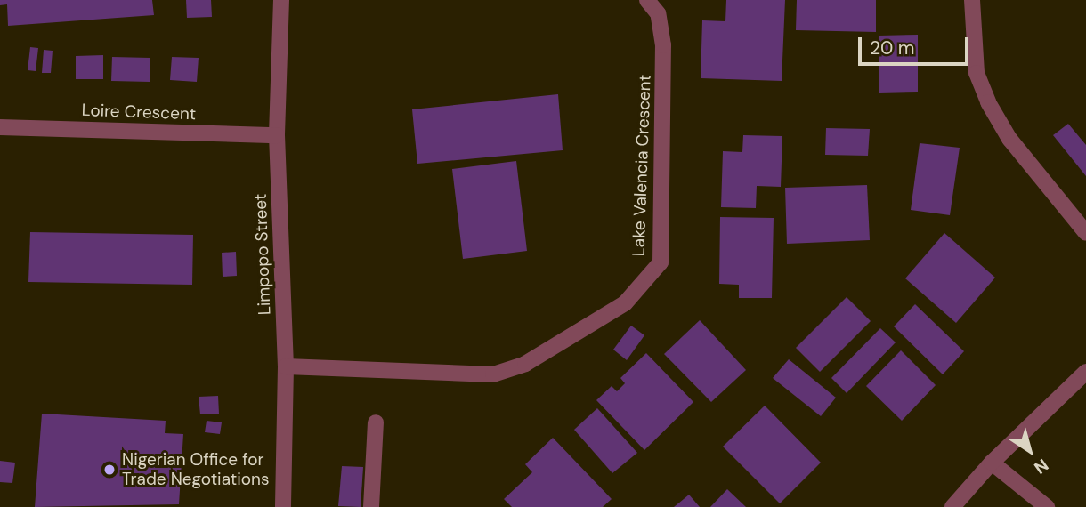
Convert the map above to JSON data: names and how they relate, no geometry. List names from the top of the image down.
{
  "streets": {
    "street": ["Loire Crescent", "Lake Valencia Crescent", "Limpopo Street"]
  },
  "crossings": [
    ["Loire Crescent", "Limpopo Street"],
    ["Lake Valencia Crescent", "Limpopo Street"]
  ],
  "places": ["Nigerian Office for Trade Negotiations"],
  "scale_bar": "20 m",
  "north": "bottom right"
}
